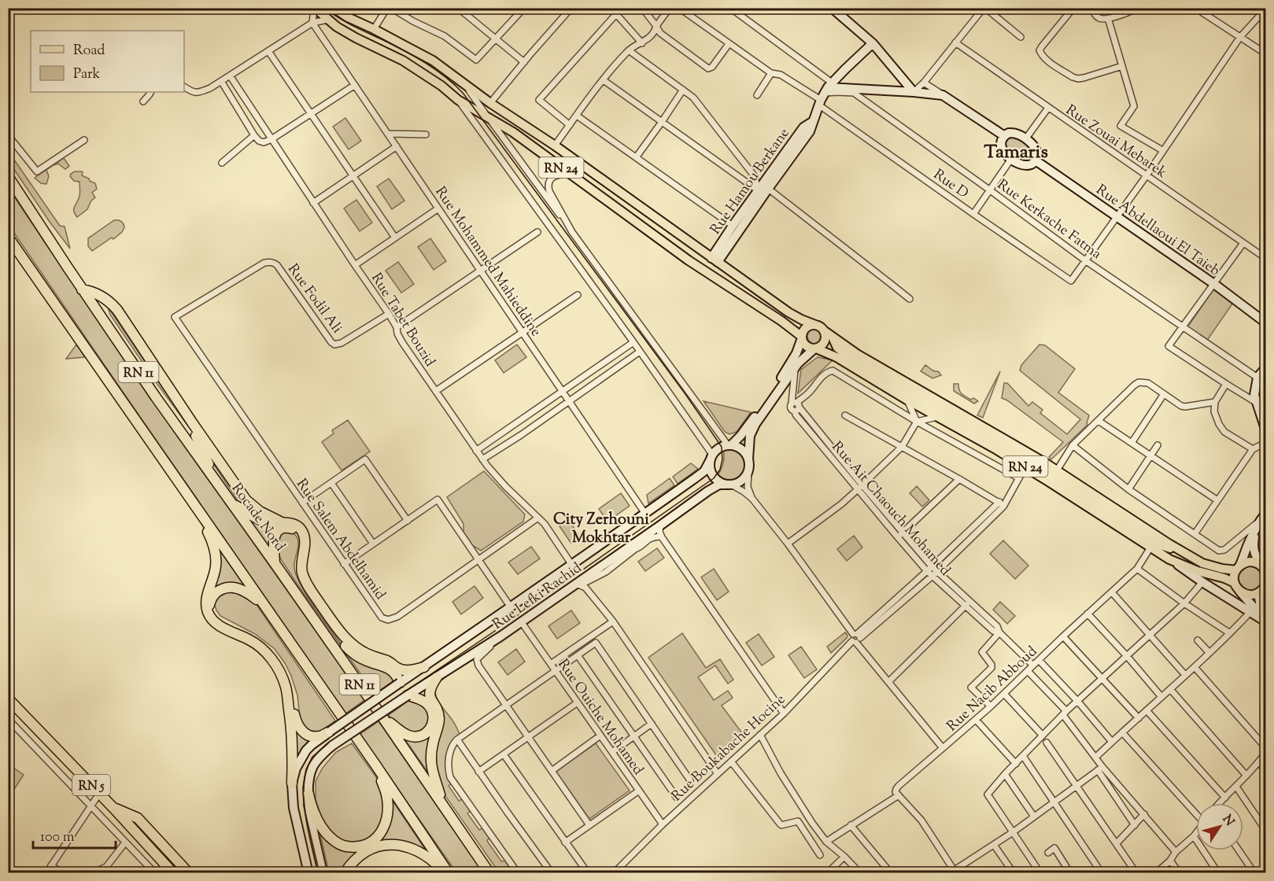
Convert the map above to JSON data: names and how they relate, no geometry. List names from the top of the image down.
{
  "streets": {
    "highway": ["RN 11", "Rocade Nord", "RN 5"],
    "main road": [
      "RN 24",
      "Rue Hamou Berkane",
      "Rue Abdellaoui El Taieb",
      "Rue Lefki Rachid"
    ],
    "street": [
      "Rue Zouai Mebarek",
      "Rue D",
      "Rue Kerkache Fatma",
      "Rue Mohammed Mahieddine",
      "Rue Fodil Ali",
      "Rue Tabet Bouzid",
      "Rue Ait Chaouch Mohamed",
      "Rue Salem Abdelhamid",
      "Rue Nacib Abboud",
      "Rue Ouiche Mohamed",
      "Rue Boukabache Hocine"
    ]
  },
  "crossings": [
    ["RN 24", "Rue Hamou Berkane"],
    ["RN 24", "Rue Nacib Abboud"],
    ["Rue Hamou Berkane", "Rue D"],
    ["Rue D", "Rue Kerkache Fatma"],
    ["Rue Fodil Ali", "Rue Tabet Bouzid"],
    ["Rue Fodil Ali", "Rue Salem Abdelhamid"],
    ["Rue Tabet Bouzid", "Rue Salem Abdelhamid"],
    ["Rue Ait Chaouch Mohamed", "Rue Boukabache Hocine"],
    ["Rue Lefki Rachid", "Rue Ouiche Mohamed"],
    ["Rue Nacib Abboud", "Rue Boukabache Hocine"],
    ["Rue Ouiche Mohamed", "Rue Boukabache Hocine"]
  ],
  "districts": ["Tamaris", "City Zerhouni Mokhtar"],
  "legend": ["Road", "Park"],
  "scale_bar": "100 m",
  "north": "top right"
}
